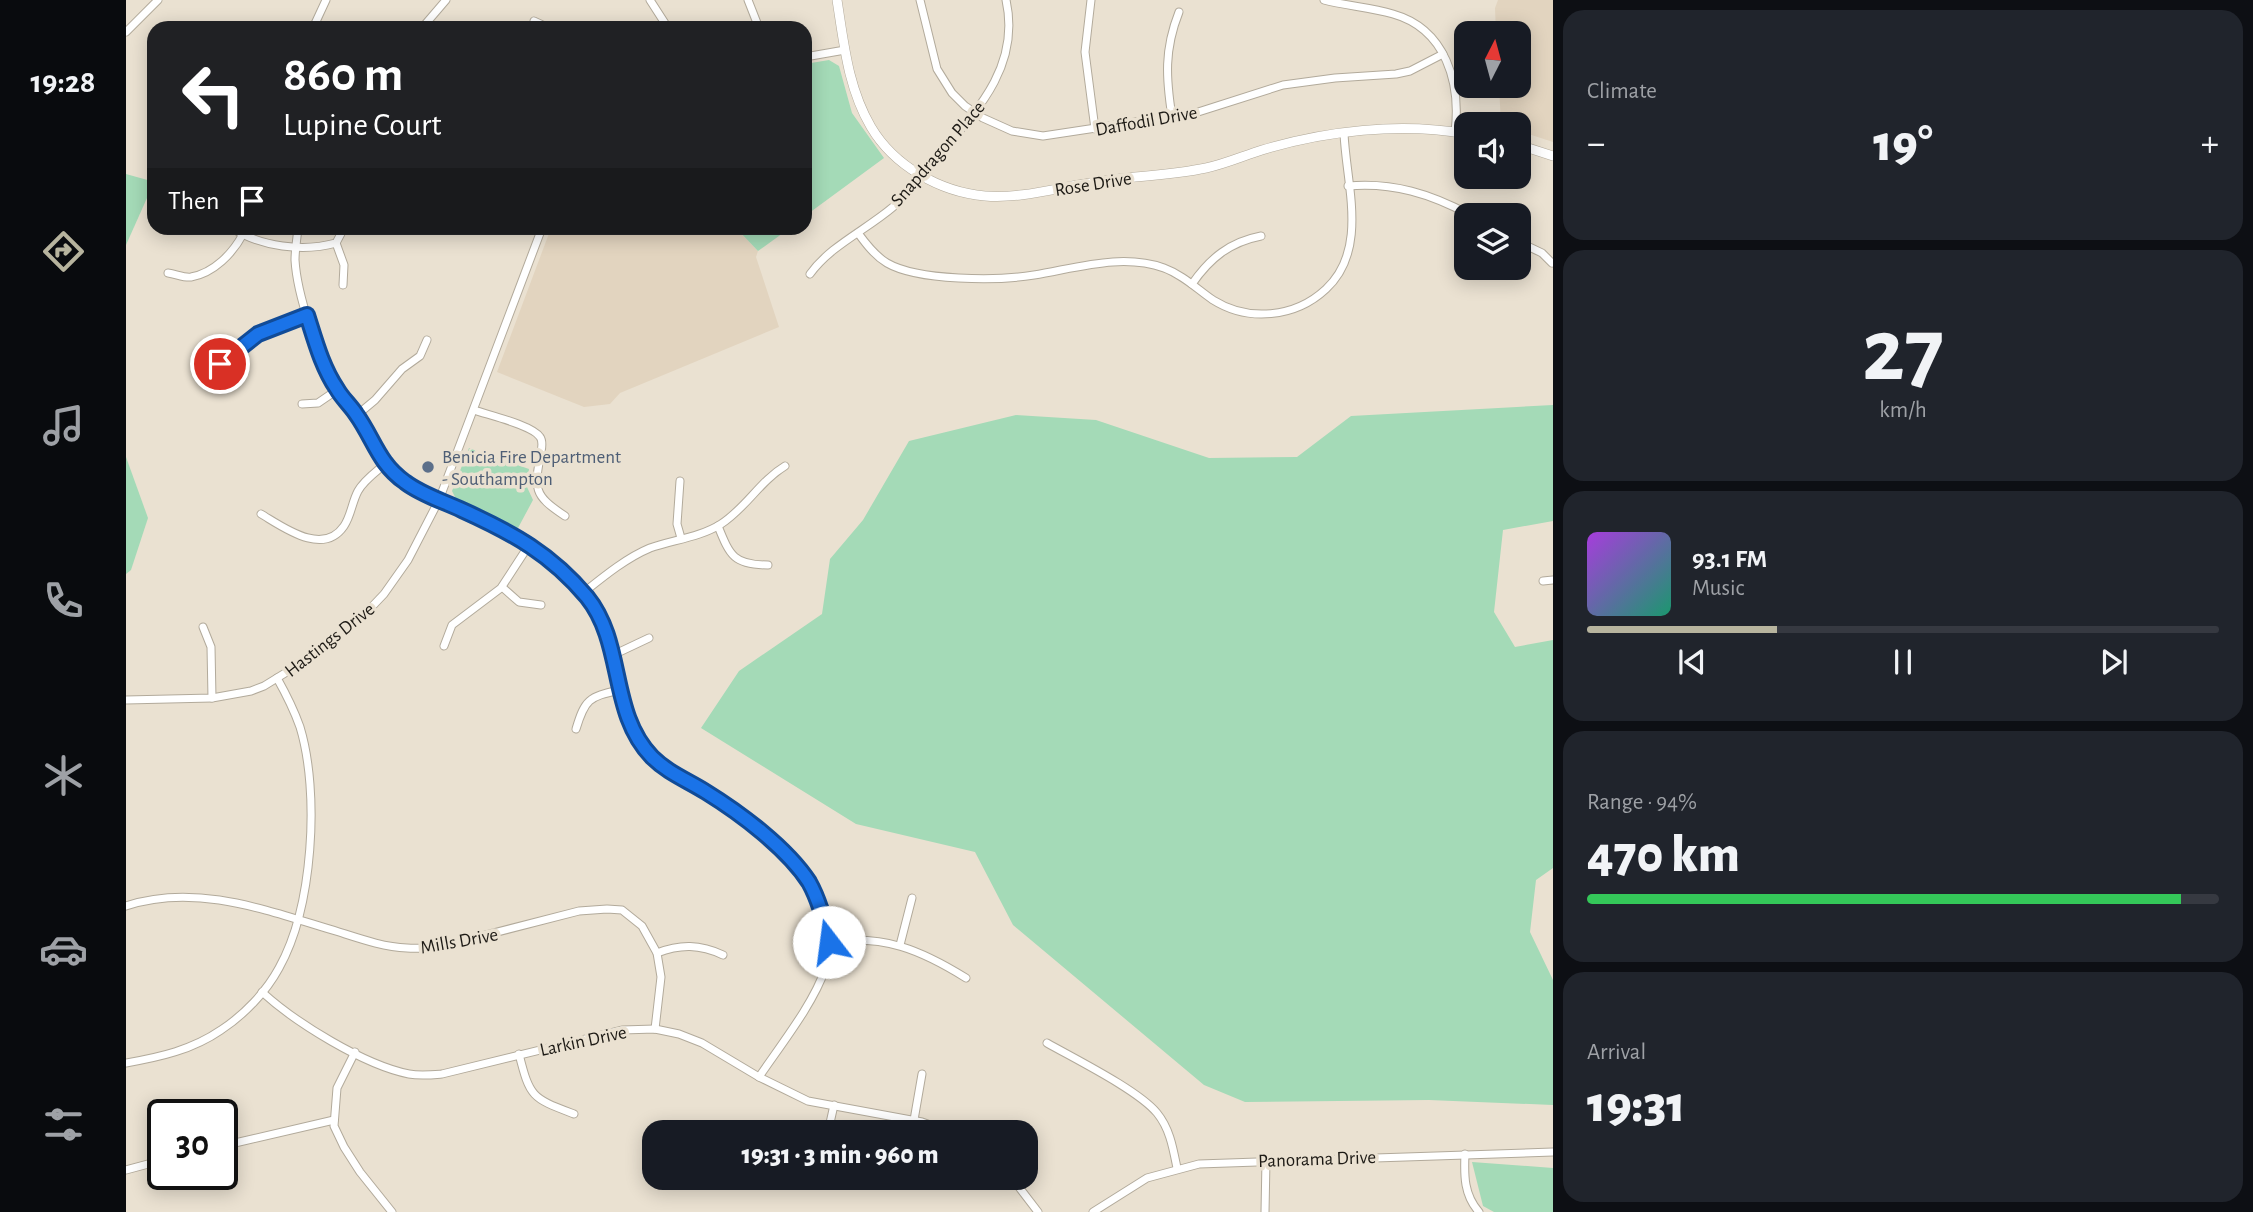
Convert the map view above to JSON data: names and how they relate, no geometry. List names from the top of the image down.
{
  "streets": {
    "main road": ["Rose Drive"],
    "street": [
      "Daffodil Drive",
      "Snapdragon Place",
      "Hastings Drive",
      "Mills Drive",
      "Larkin Drive",
      "Panorama Drive"
    ]
  },
  "crossings": [
    ["Daffodil Drive", "Snapdragon Place"],
    ["Snapdragon Place", "Rose Drive"],
    ["Mills Drive", "Larkin Drive"]
  ],
  "places": ["Benicia Fire Department - Southampton"],
  "north": "top",
  "page": {
    "tabs": "19:28",
    "tile": [
      "Climate",
      ["27", "km/h"],
      ["Range · 94%", "470 km"],
      ["Arrival", "19:31"]
    ],
    "turn": ["860 m", "Lupine Court"],
    "heat": ["−", "19°", "+"],
    "then": "Then",
    "song": ["93.1 FM", "Music"],
    "limit": "30",
    "trip": "19:31 · 3 min · 960 m"
  }
}
